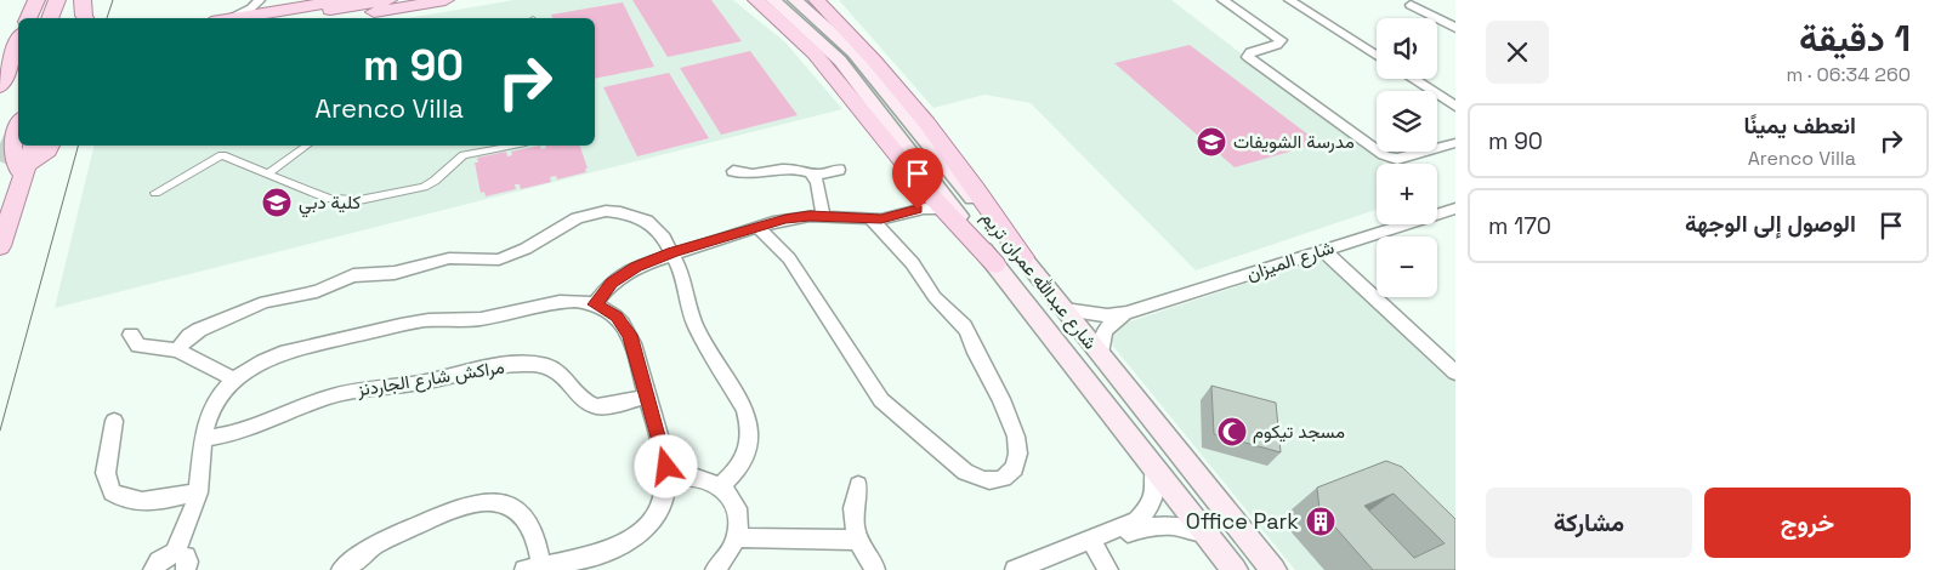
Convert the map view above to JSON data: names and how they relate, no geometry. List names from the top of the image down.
{
  "streets": {
    "main road": ["شارع عبدالله عمران تريم"],
    "street": ["شارع الميزان", "مراكش شارع الجاردنز"]
  },
  "crossings": [
    ["شارع الميزان", "شارع عبدالله عمران تريم"]
  ],
  "places": {
    "school or university": ["مدرسة الشويفات", "كلية دبي"],
    "mosque": ["مسجد تيكوم"],
    "building": ["Office Park"]
  },
  "page": {
    "heading": ["1 دقيقة", "260 m · 06:34"],
    "map_buttons": ["+", "−"],
    "turn": ["90 m", "Arenco Villa"],
    "list": [
      {
        "name": "انعطف يمينًا",
        "note": "Arenco Villa",
        "value": "90 m"
      },
      {
        "name": "الوصول إلى الوجهة",
        "value": "170 m"
      }
    ],
    "buttons": ["خروج", "مشاركة"]
  }
}
